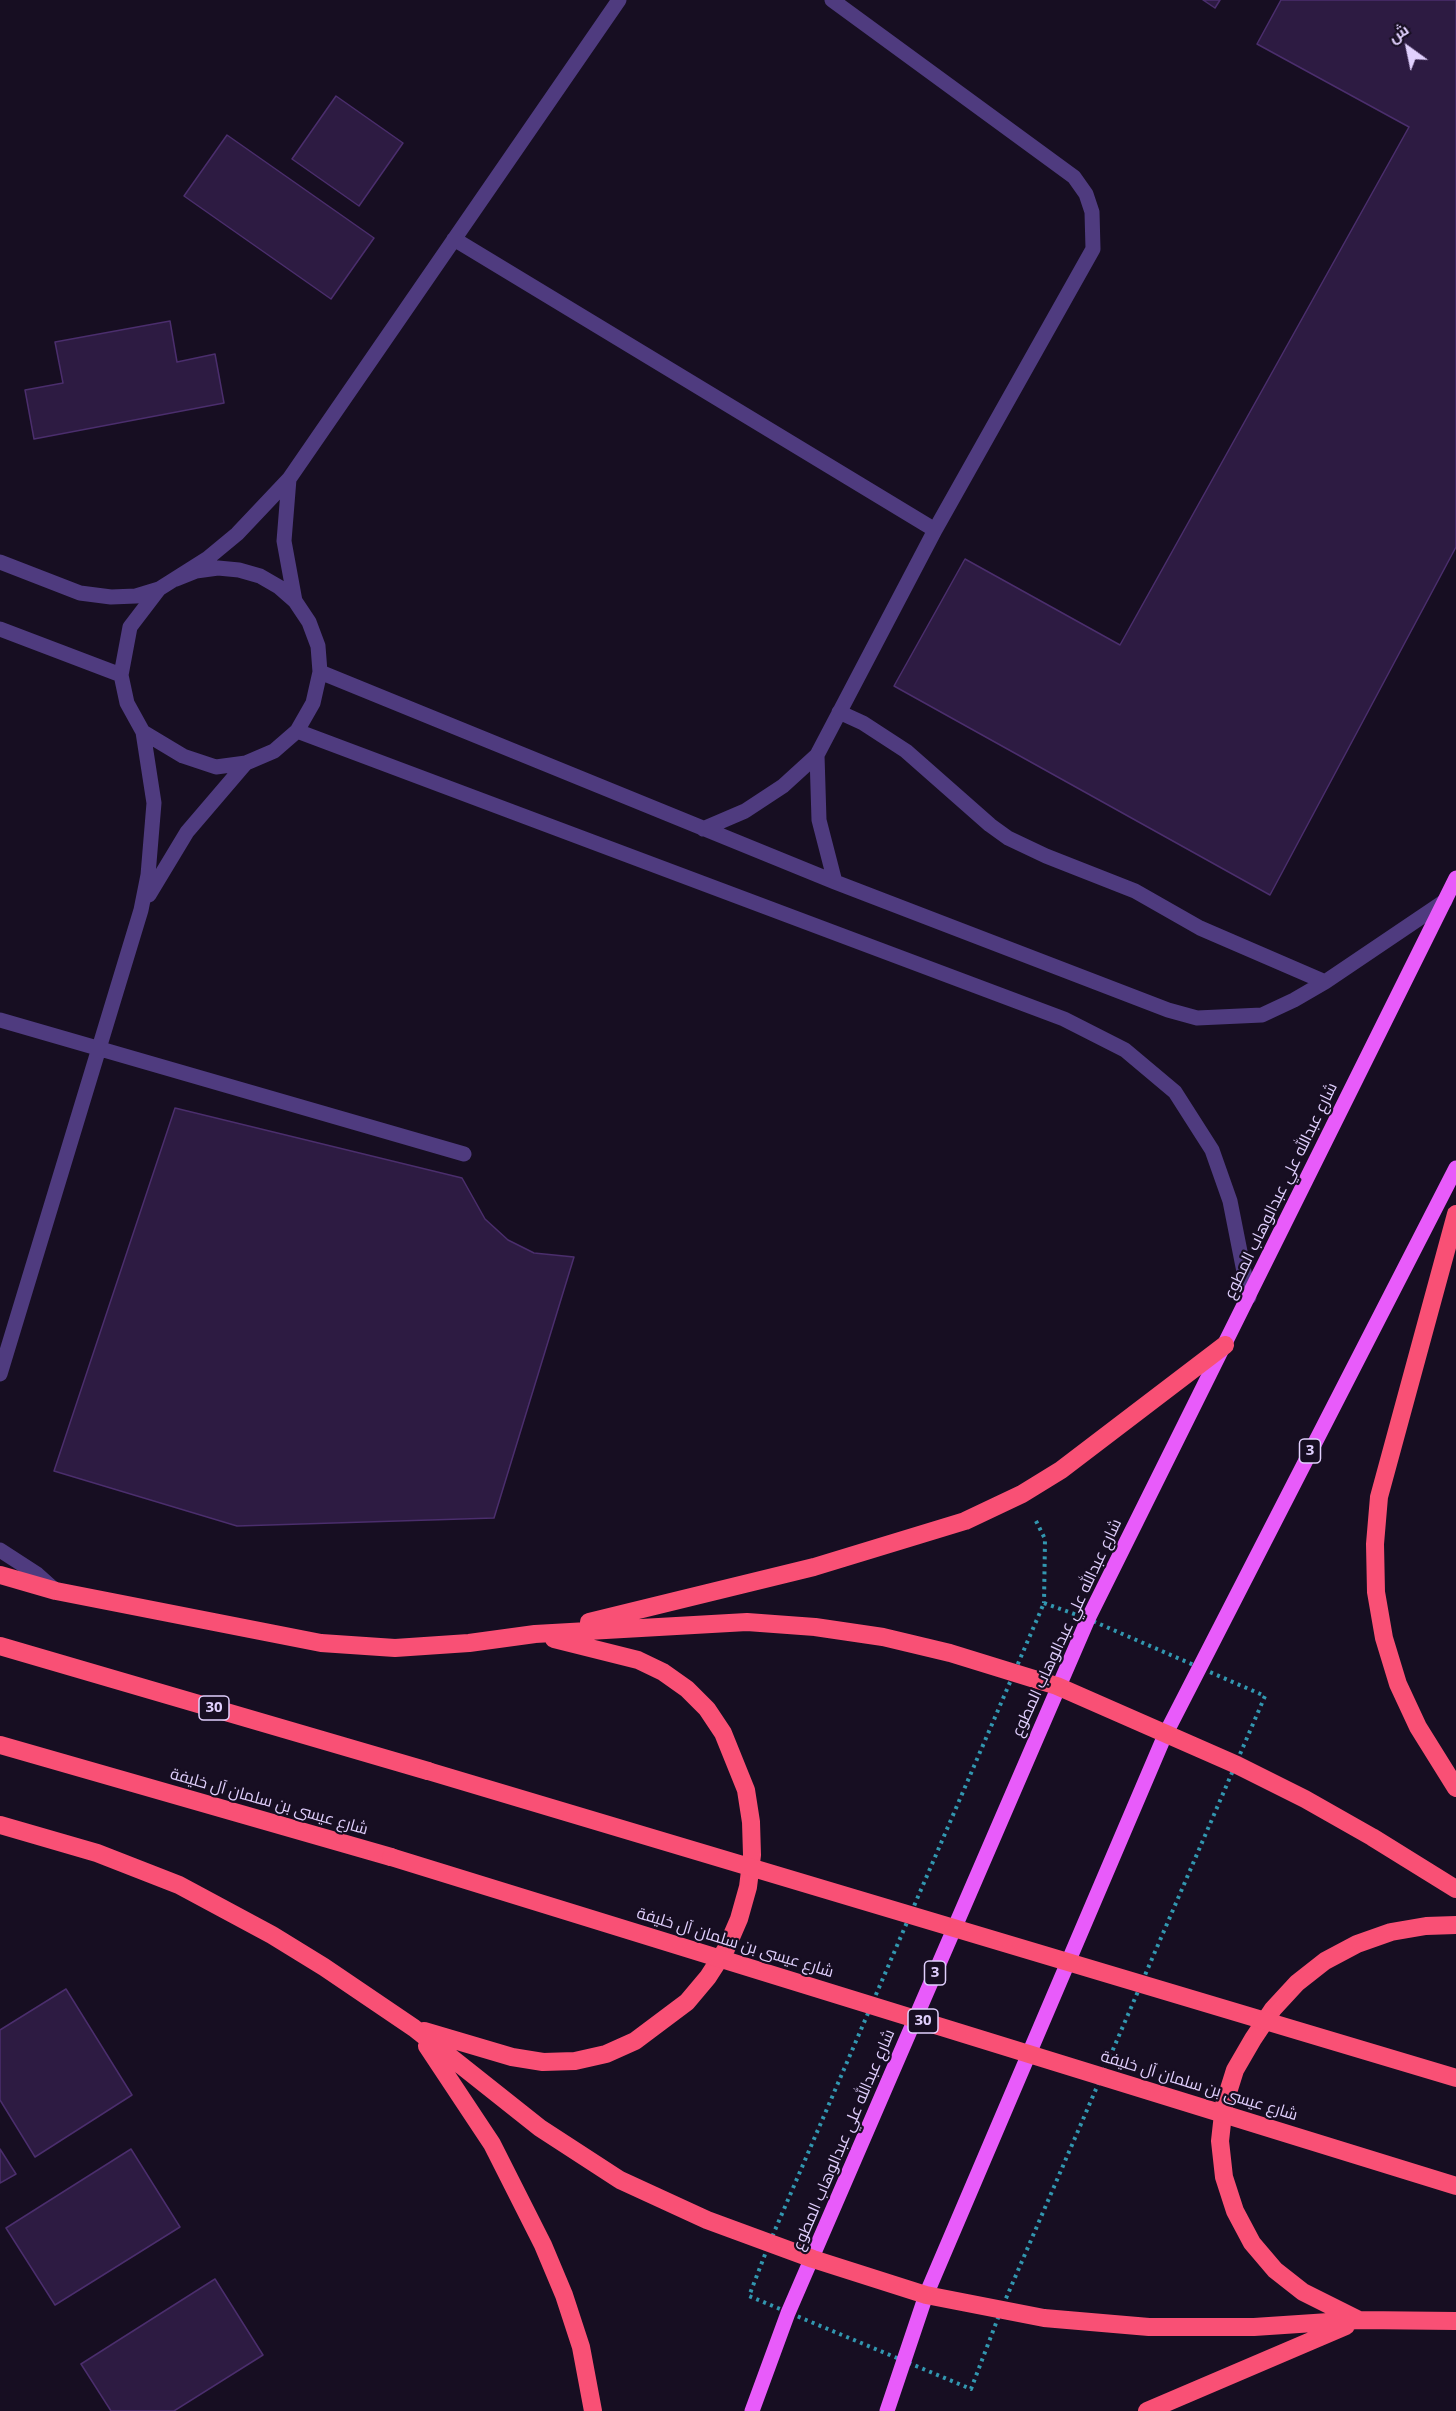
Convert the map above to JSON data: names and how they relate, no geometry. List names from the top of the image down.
{
  "streets": {
    "highway": ["30", "شارع عيسى بن سلمان آل خليفة"],
    "main road": ["شارع عبدالله علي عبدالوهاب المطوع", "3"]
  },
  "north": "top left"
}
